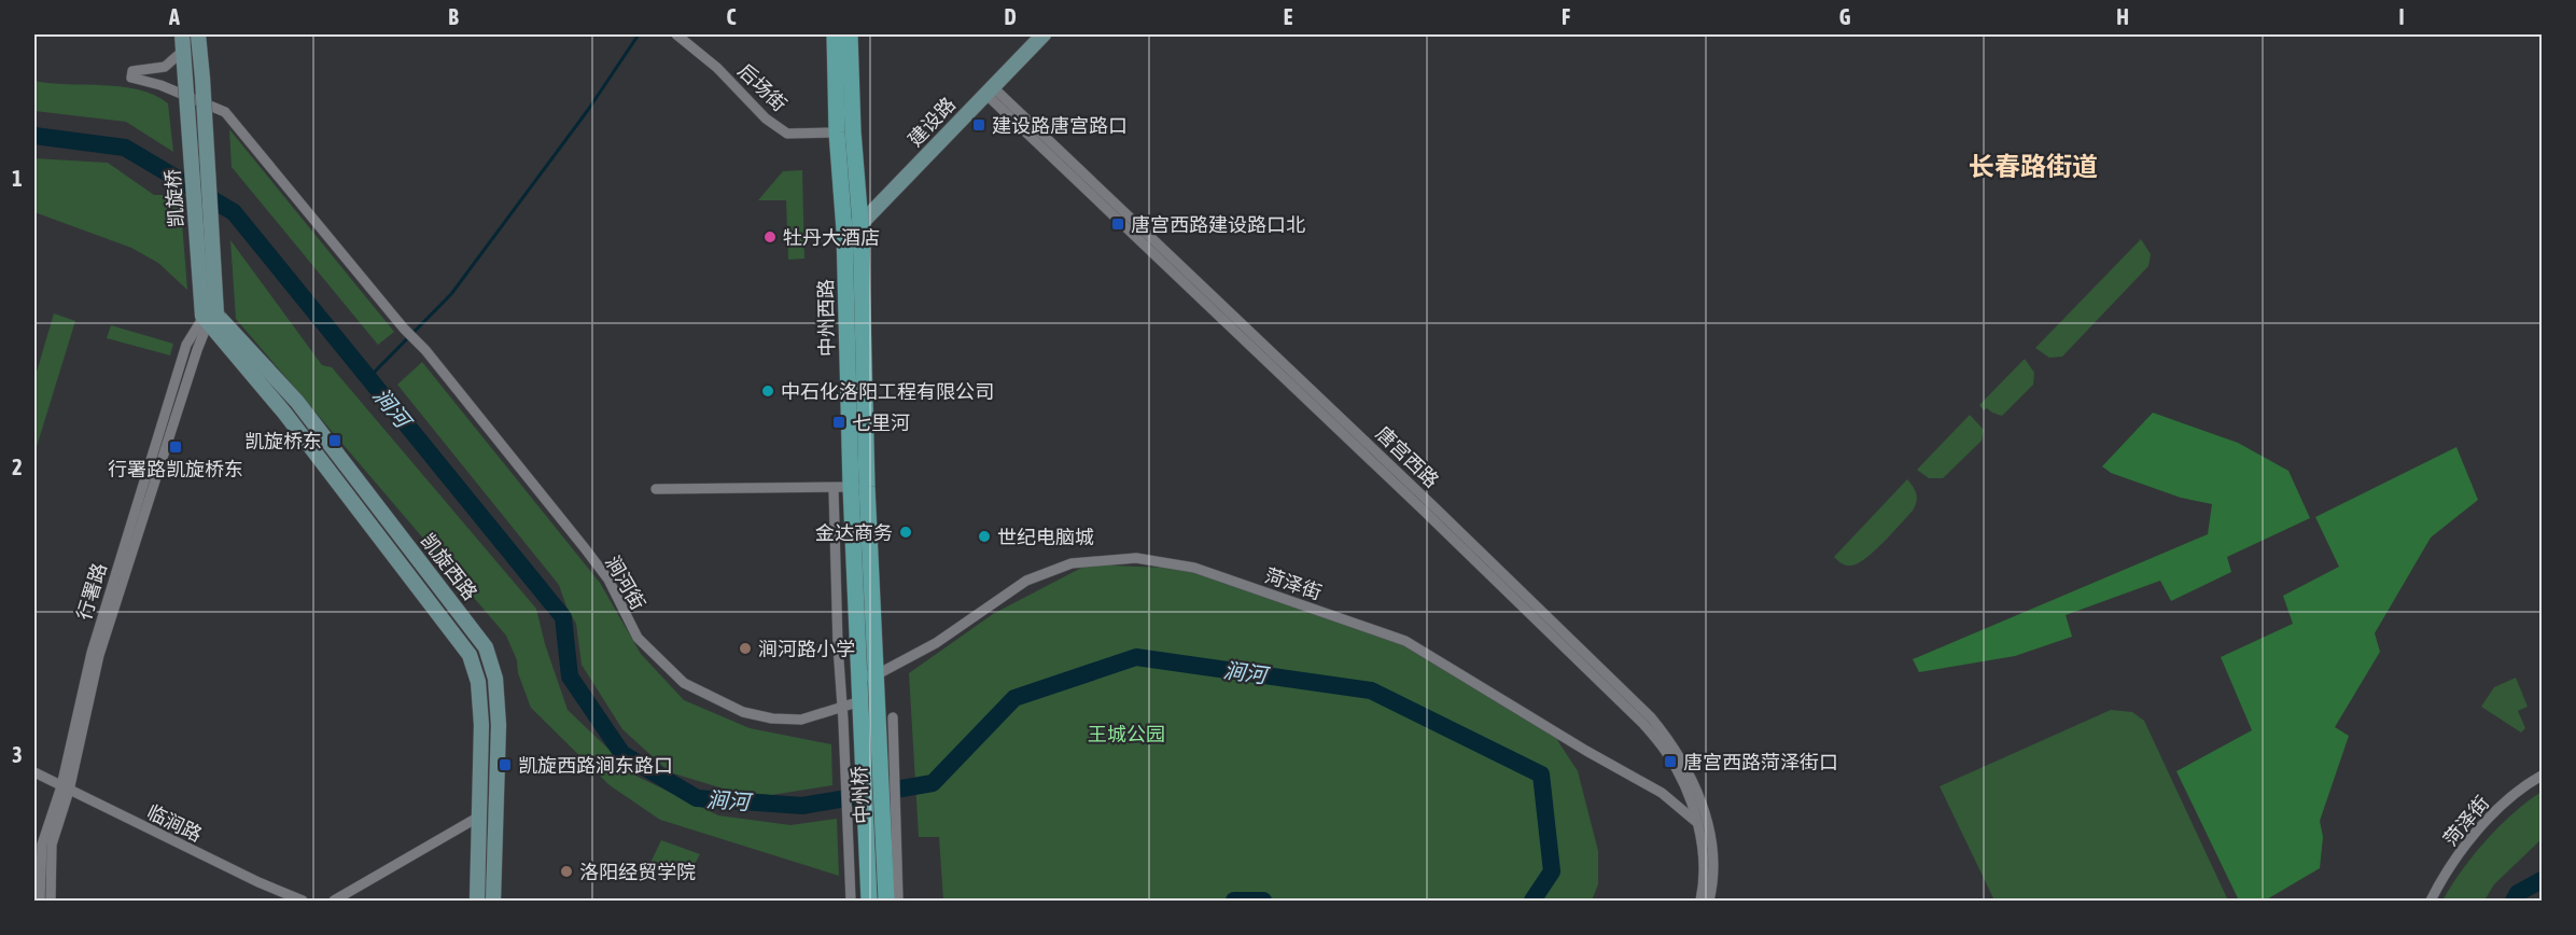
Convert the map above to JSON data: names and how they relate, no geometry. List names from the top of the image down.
{
  "streets": {
    "main road": [
      "建设路",
      "凯旋桥",
      "中州西路",
      "凯旋西路",
      "中州桥"
    ],
    "street": [
      "后场街",
      "唐宫西路",
      "涧河街",
      "菏泽街",
      "行署路",
      "临涧路"
    ]
  },
  "crossings": [
    ["后场街", "中州西路"],
    ["建设路", "中州西路"],
    ["建设路", "唐宫西路"],
    ["凯旋桥", "凯旋西路"],
    ["凯旋桥", "涧河街"],
    ["凯旋桥", "行署路"],
    ["中州西路", "涧河街"],
    ["中州西路", "菏泽街"],
    ["中州西路", "中州桥"],
    ["唐宫西路", "菏泽街"],
    ["凯旋西路", "行署路"],
    ["涧河街", "中州桥"],
    ["行署路", "临涧路"]
  ],
  "districts": ["长春路街道"],
  "water": ["涧河"],
  "parks": ["王城公园"],
  "places": {
    "transit": [
      "建设路唐宫路口",
      "唐宫西路建设路口北",
      "七里河",
      "凯旋桥东",
      "行署路凯旋桥东",
      "唐宫西路菏泽街口",
      "凯旋西路涧东路口"
    ],
    "other": [
      "牡丹大酒店",
      "中石化洛阳工程有限公司",
      "金达商务",
      "世纪电脑城",
      "涧河路小学",
      "洛阳经贸学院"
    ]
  },
  "grid": {
    "columns": [
      "A",
      "B",
      "C",
      "D",
      "E",
      "F",
      "G",
      "H",
      "I"
    ],
    "rows": ["1", "2", "3"]
  }
}
